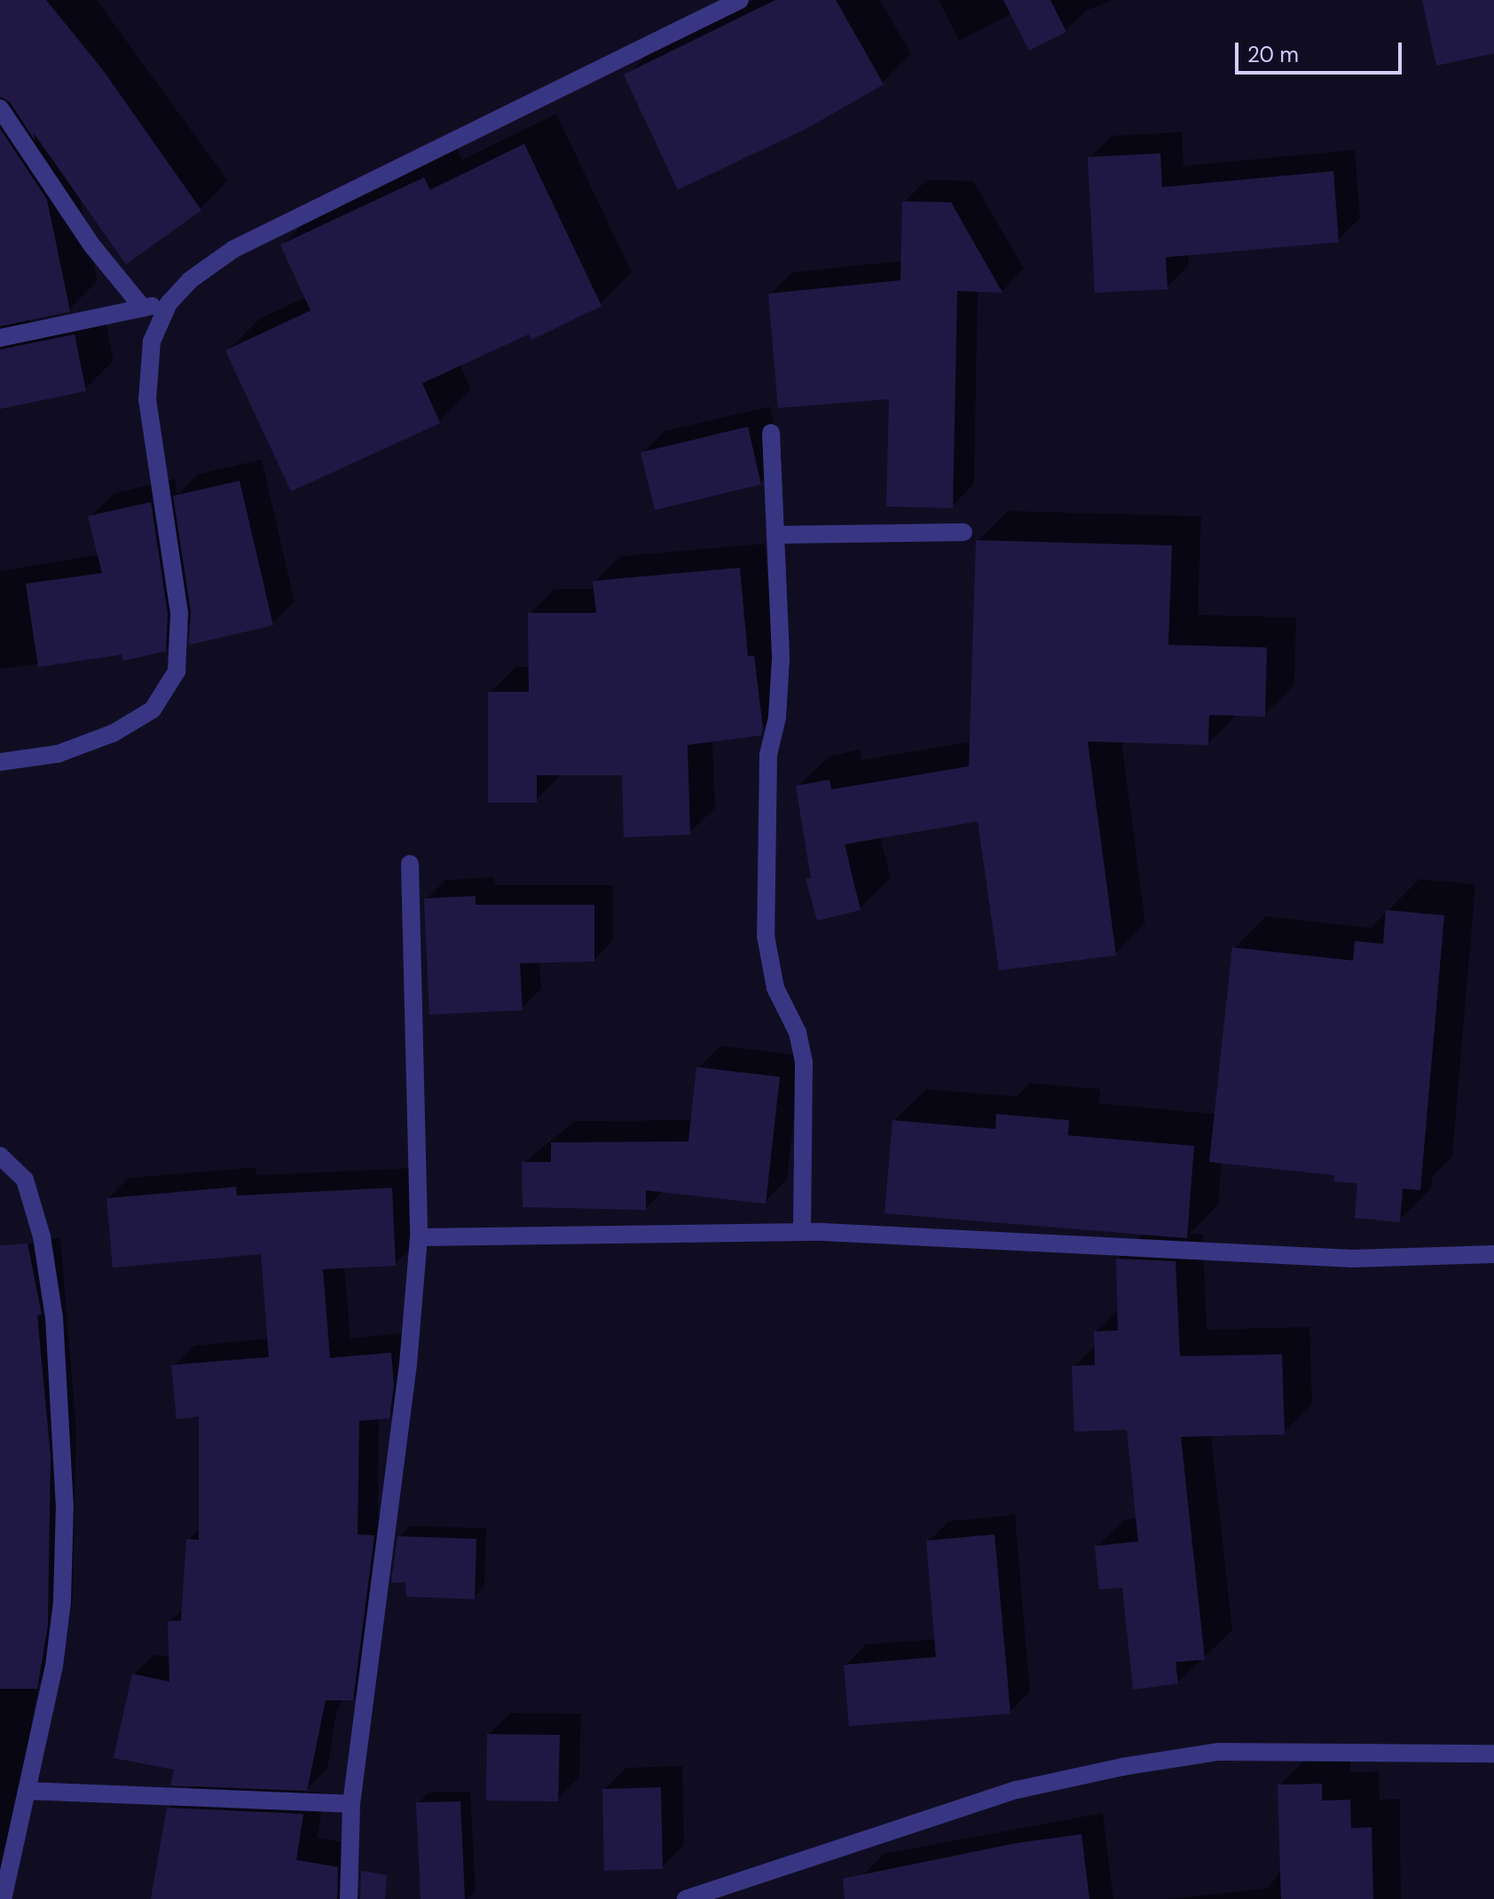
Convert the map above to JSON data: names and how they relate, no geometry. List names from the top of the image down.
{
  "scale_bar": "20 m"
}
